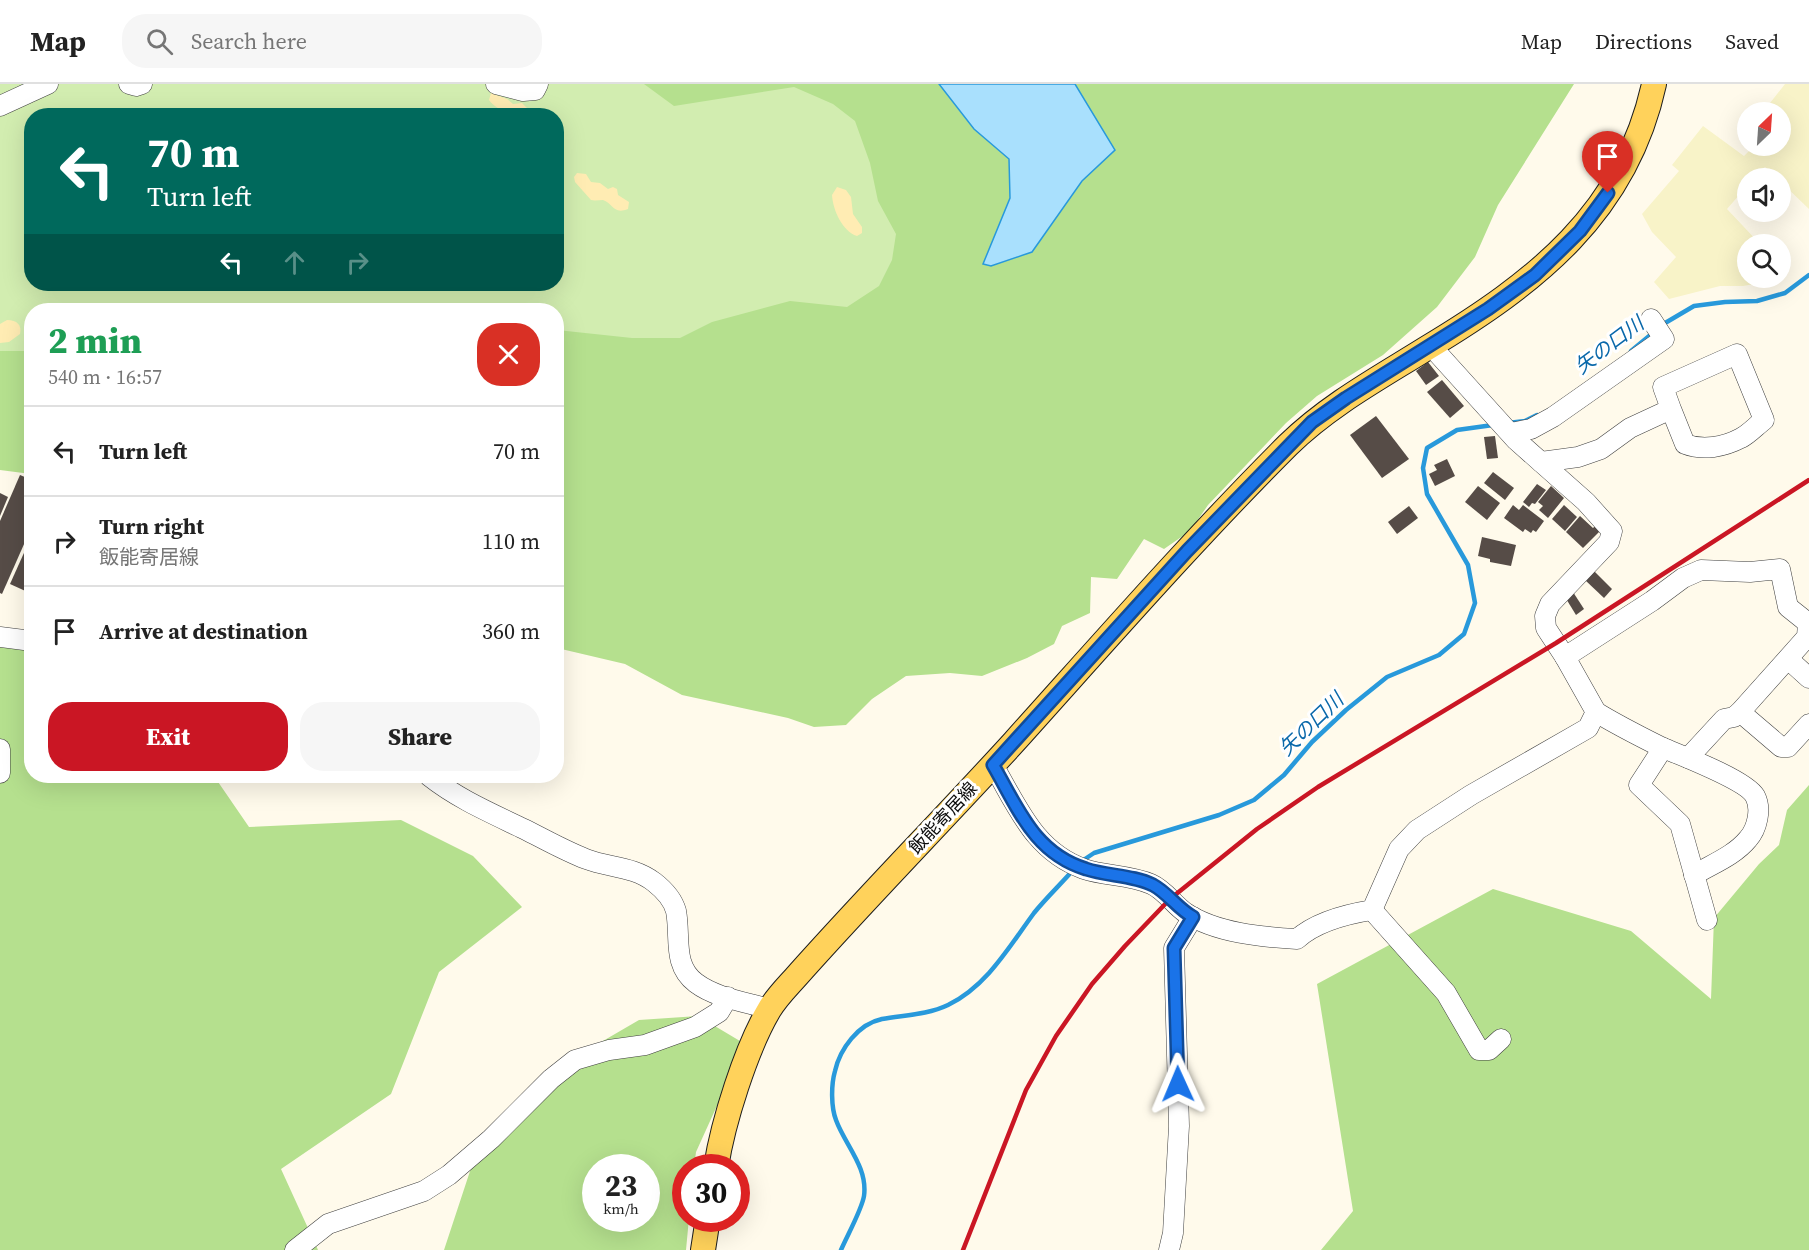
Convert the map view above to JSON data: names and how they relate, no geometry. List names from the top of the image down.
{
  "streets": {
    "main road": ["飯能寄居線"]
  },
  "water": ["矢の口川"],
  "north": "top right",
  "page": {
    "header": "Map",
    "search": "Search here",
    "nav": ["Map", "Directions", "Saved"],
    "turn": ["70 m", "Turn left"],
    "heading": ["2 min", "540 m · 16:57"],
    "list": [
      {
        "name": "Turn left",
        "value": "70 m"
      },
      {
        "name": "Turn right",
        "note": "飯能寄居線",
        "value": "110 m"
      },
      {
        "name": "Arrive at destination",
        "value": "360 m"
      }
    ],
    "buttons": ["Exit", "Share"],
    "speed": "23 km/h",
    "limit": "30"
  }
}
